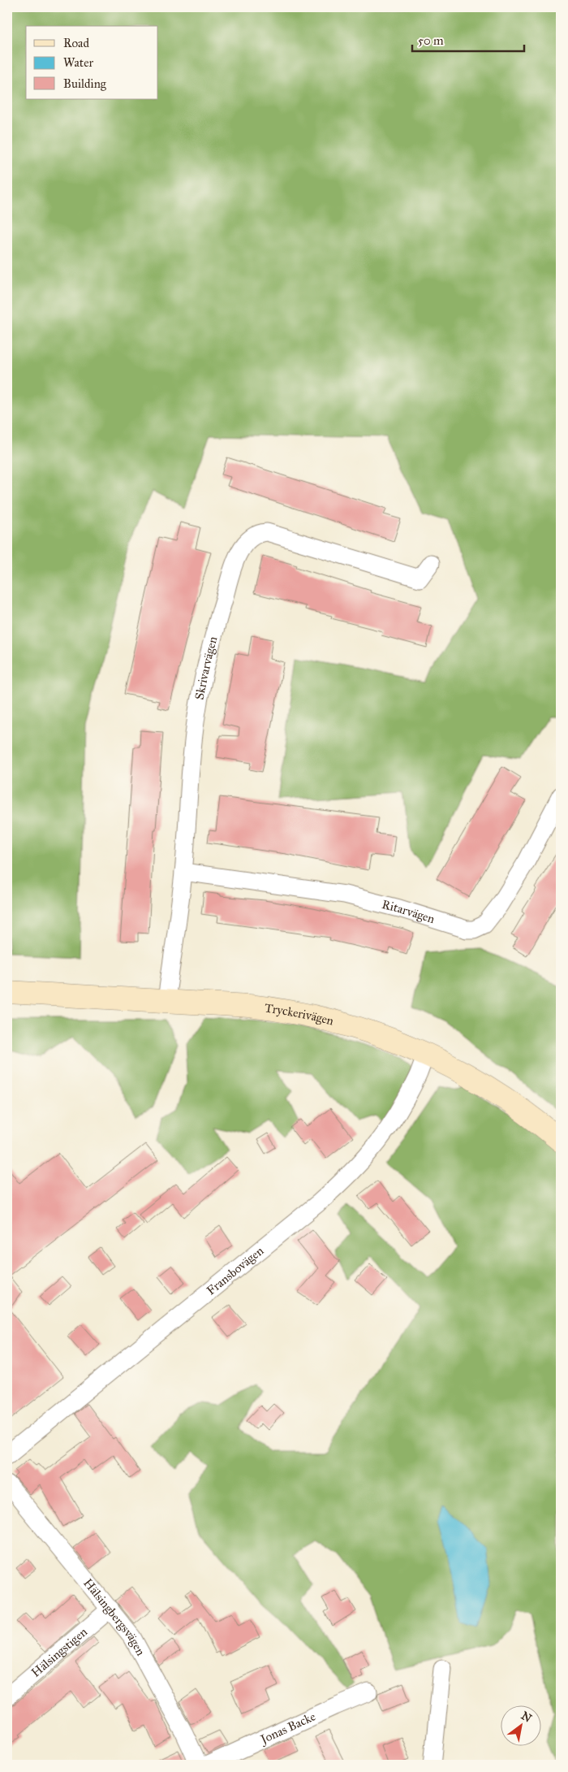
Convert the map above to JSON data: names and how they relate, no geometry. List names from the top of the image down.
{
  "streets": {
    "street": [
      "Skrivarvägen",
      "Ritarvägen",
      "Tryckerivägen",
      "Fransbovägen",
      "Hälsingbergsvägen",
      "Hälsingstigen",
      "Jonas Backe"
    ]
  },
  "crossings": [
    ["Skrivarvägen", "Ritarvägen"],
    ["Skrivarvägen", "Tryckerivägen"],
    ["Tryckerivägen", "Fransbovägen"],
    ["Hälsingbergsvägen", "Hälsingstigen"]
  ],
  "legend": ["Road", "Water", "Building"],
  "scale_bar": "50 m",
  "north": "top right"
}
